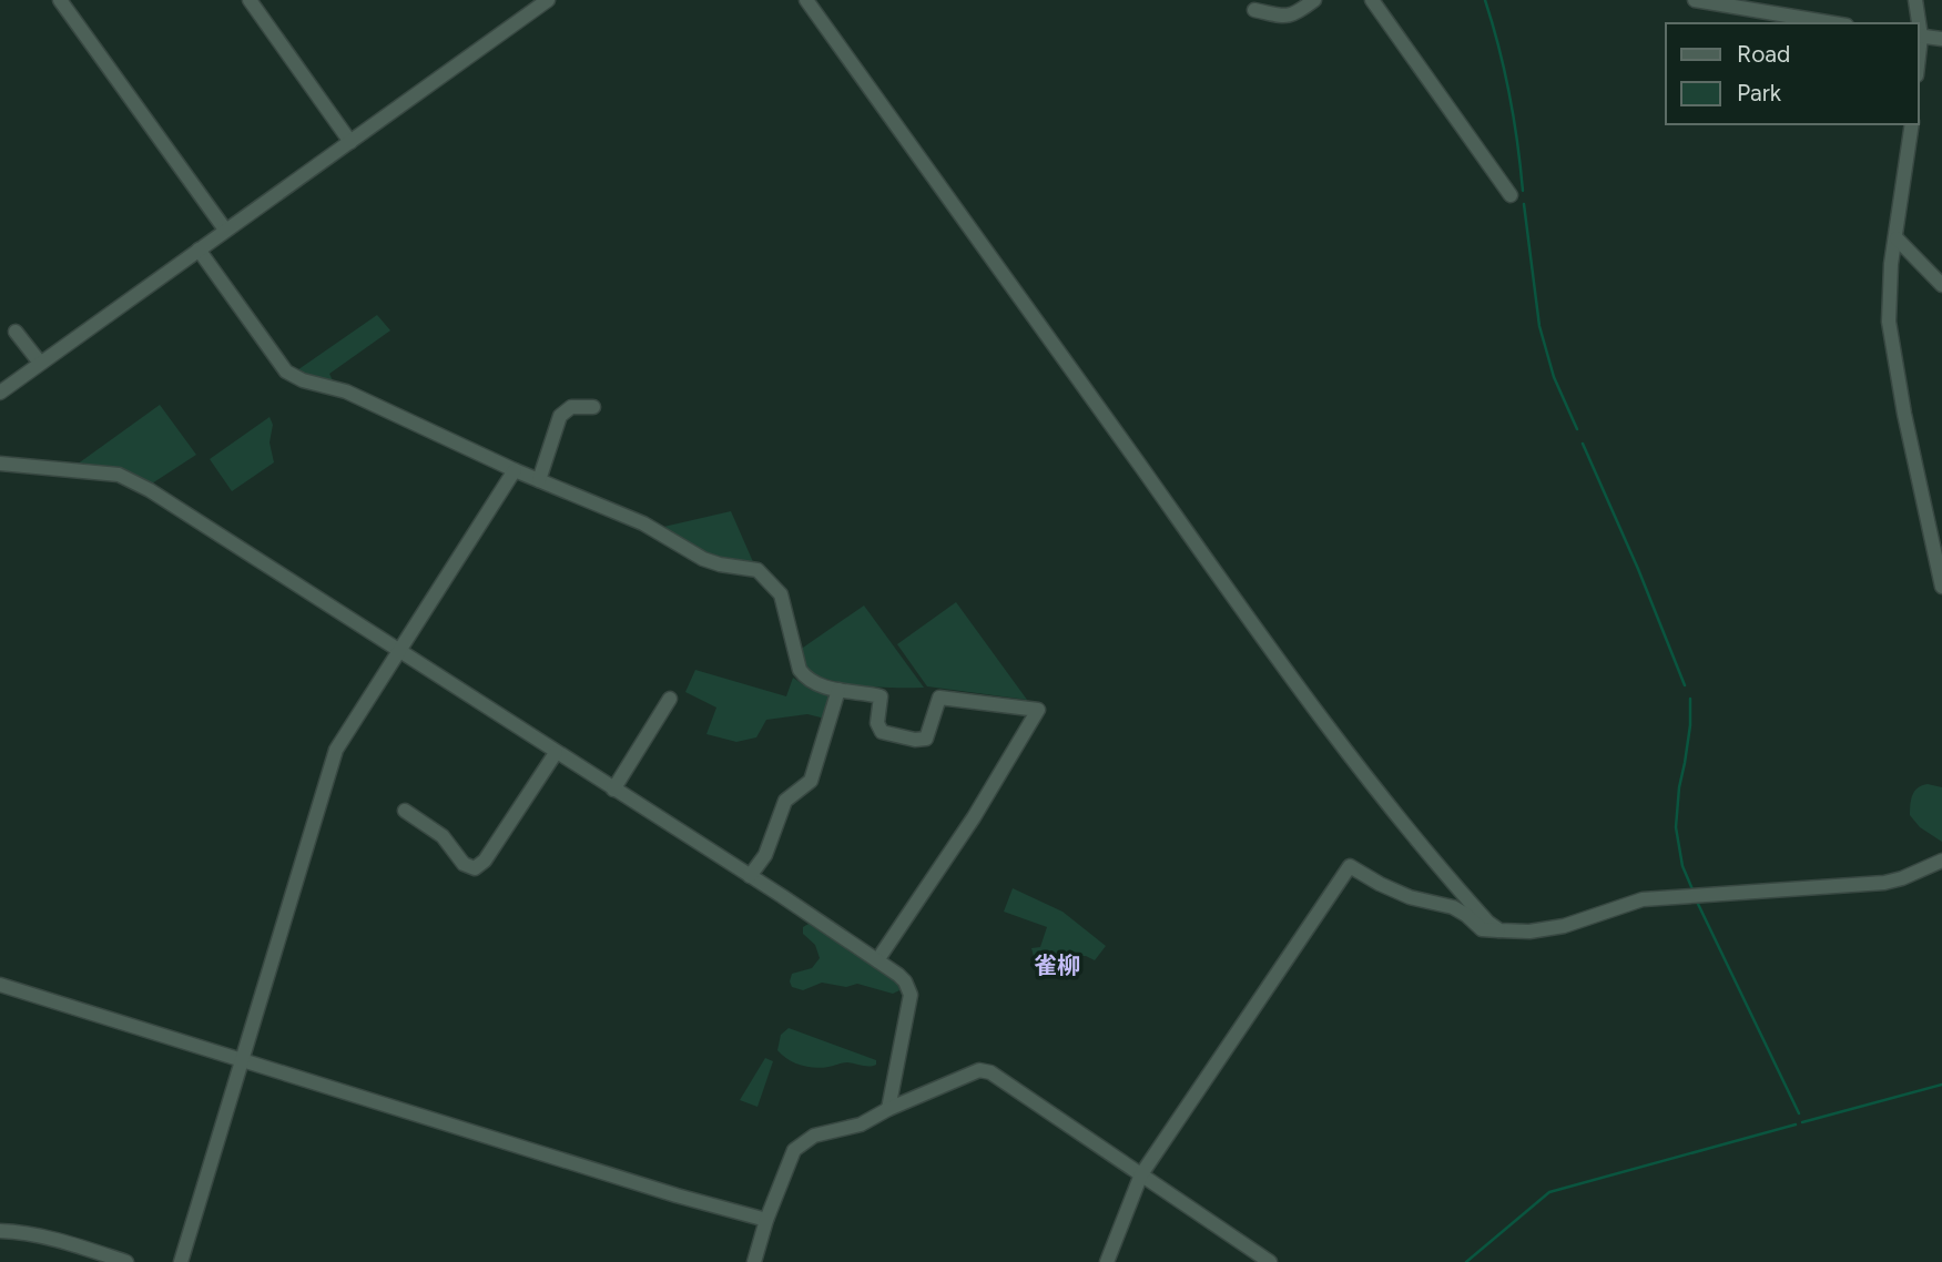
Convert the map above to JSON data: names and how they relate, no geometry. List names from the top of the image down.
{
  "districts": ["雀柳"],
  "legend": ["Road", "Park"]
}
